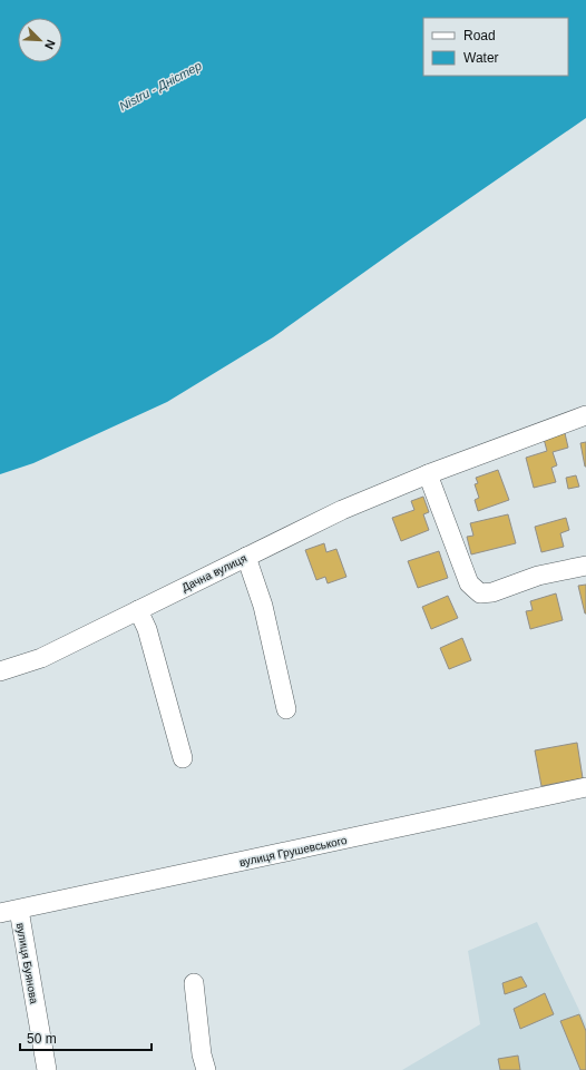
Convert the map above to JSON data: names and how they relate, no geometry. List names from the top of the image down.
{
  "streets": {
    "street": ["Дачна вулиця", "вулиця Грушевського", "вулиця Буянова"]
  },
  "crossings": [
    ["вулиця Грушевського", "вулиця Буянова"]
  ],
  "water": ["Nistru - Дністер"],
  "legend": ["Road", "Water"],
  "scale_bar": "50 m",
  "north": "bottom right"
}
